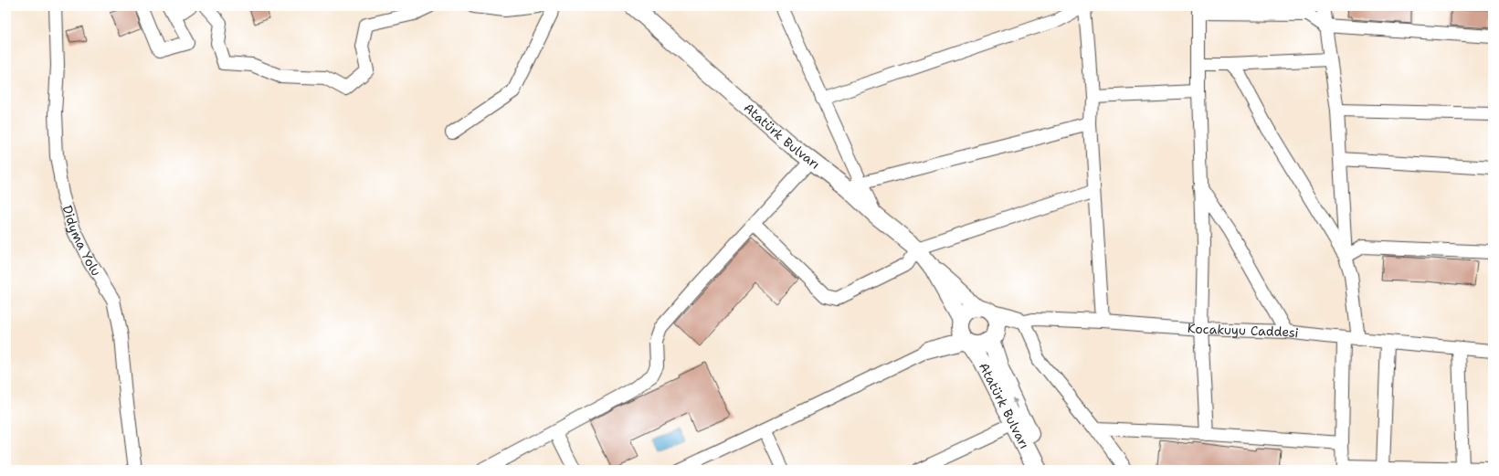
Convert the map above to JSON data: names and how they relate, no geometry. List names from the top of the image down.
{
  "streets": {
    "main road": ["Atatürk Bulvarı", "Kocakuyu Caddesi"],
    "street": ["Didyma Yolu"]
  },
  "crossings": [
    ["Atatürk Bulvarı", "Kocakuyu Caddesi"]
  ]
}
